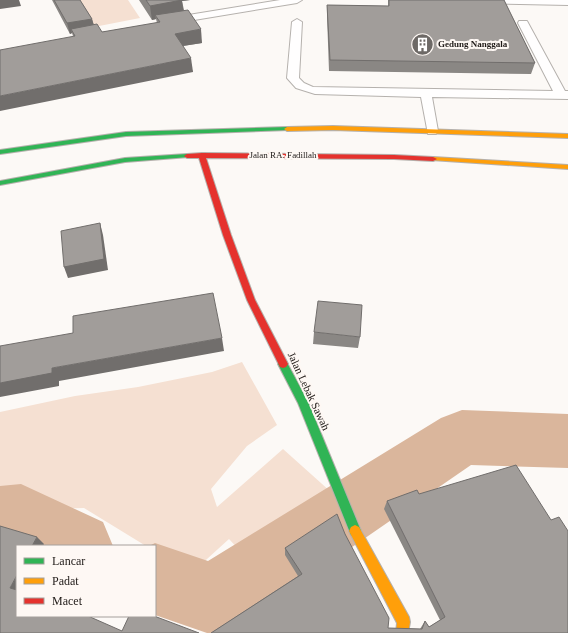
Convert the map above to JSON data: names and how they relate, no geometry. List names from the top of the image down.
{
  "streets": {
    "main road": ["Jalan RA. Fadillah", "Jalan Lebak Sawah"]
  },
  "crossings": [
    ["Jalan RA. Fadillah", "Jalan Lebak Sawah"]
  ],
  "places": {
    "building": ["Gedung Nanggala"]
  },
  "legend": ["Lancar", "Padat", "Macet"]
}
